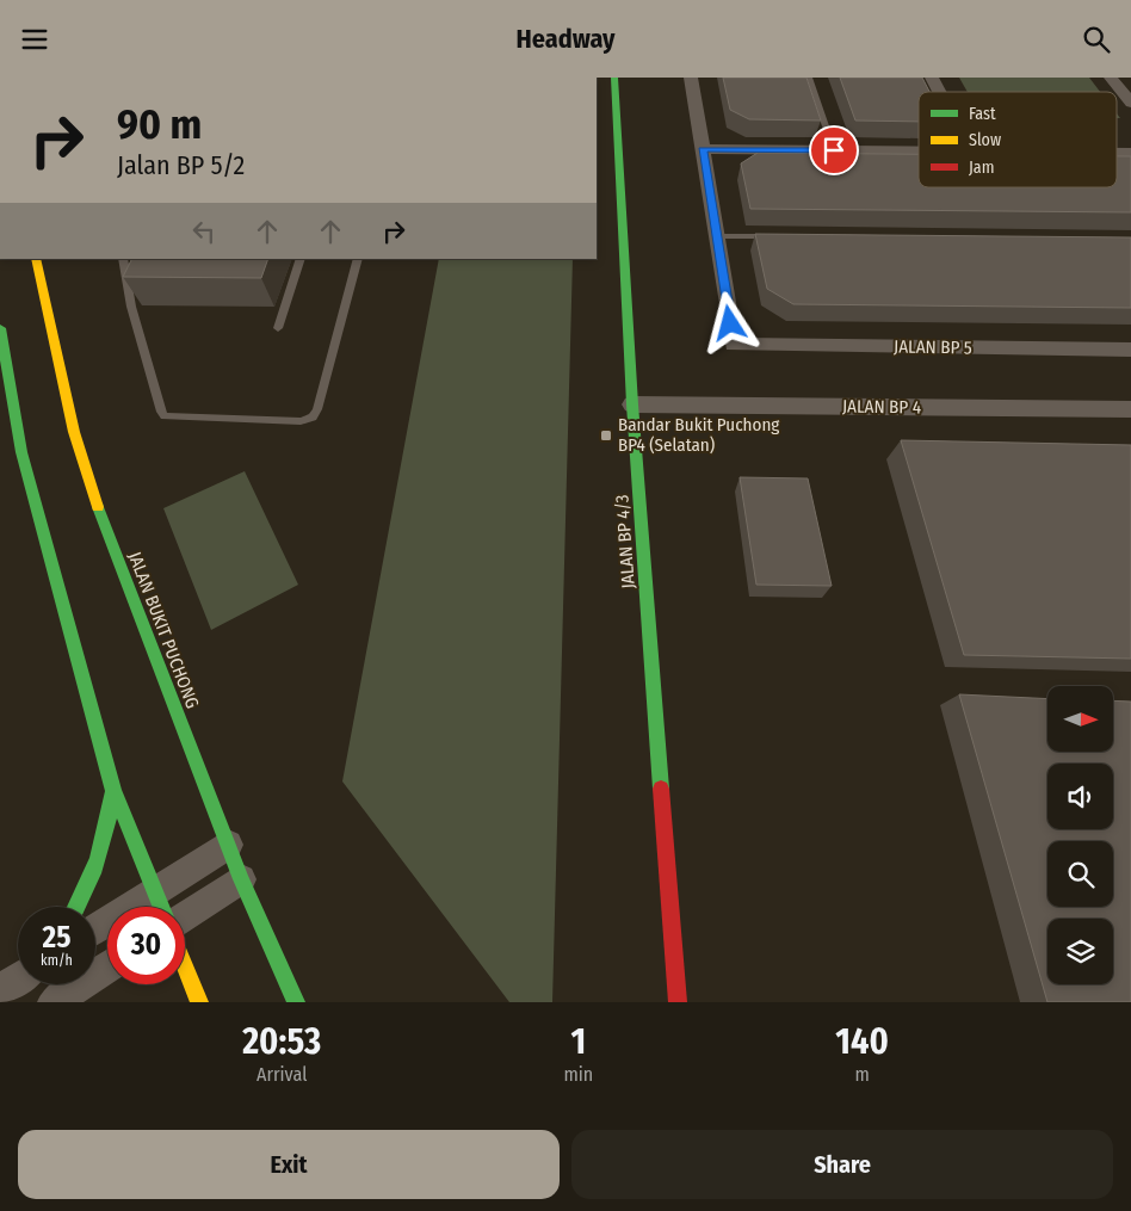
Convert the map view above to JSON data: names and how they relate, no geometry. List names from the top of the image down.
{
  "streets": {
    "main road": ["JALAN BP 4/3", "JALAN BUKIT PUCHONG"],
    "street": ["JALAN BP 5", "JALAN BP 4"]
  },
  "crossings": [
    ["JALAN BP 4", "JALAN BP 4/3"]
  ],
  "places": {
    "transit": ["Bandar Bukit Puchong BP4 (Selatan)"]
  },
  "legend": ["Fast", "Slow", "Jam"],
  "north": "right",
  "page": {
    "header": "Headway",
    "turn": ["90 m", "Jalan BP 5/2"],
    "speed": "25 km/h",
    "limit": "30",
    "eta": [
      "20:53",
      "Arrival",
      "1",
      "min",
      "140",
      "m"
    ],
    "buttons": ["Exit", "Share"]
  }
}
